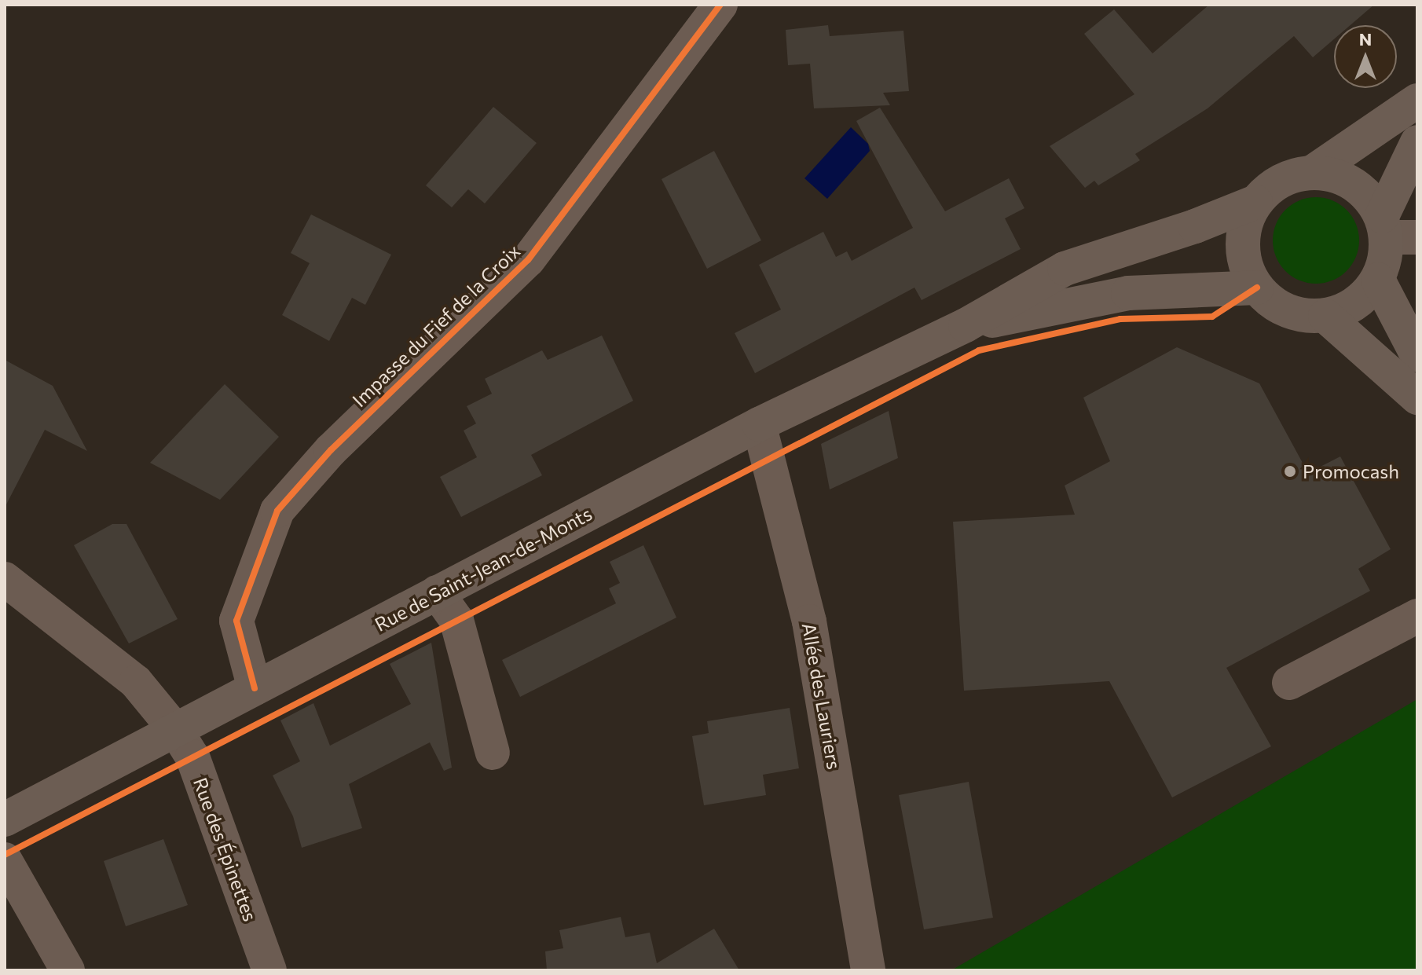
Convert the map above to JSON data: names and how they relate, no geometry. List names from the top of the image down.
{
  "streets": {
    "main road": ["Rue de Saint-Jean-de-Monts"],
    "street": ["Impasse du Fief de la Croix", "Allée des Lauriers", "Rue des Épinettes"]
  },
  "crossings": [
    ["Impasse du Fief de la Croix", "Rue de Saint-Jean-de-Monts"],
    ["Rue de Saint-Jean-de-Monts", "Allée des Lauriers"],
    ["Rue de Saint-Jean-de-Monts", "Rue des Épinettes"]
  ],
  "places": ["Promocash"],
  "north": "top"
}
